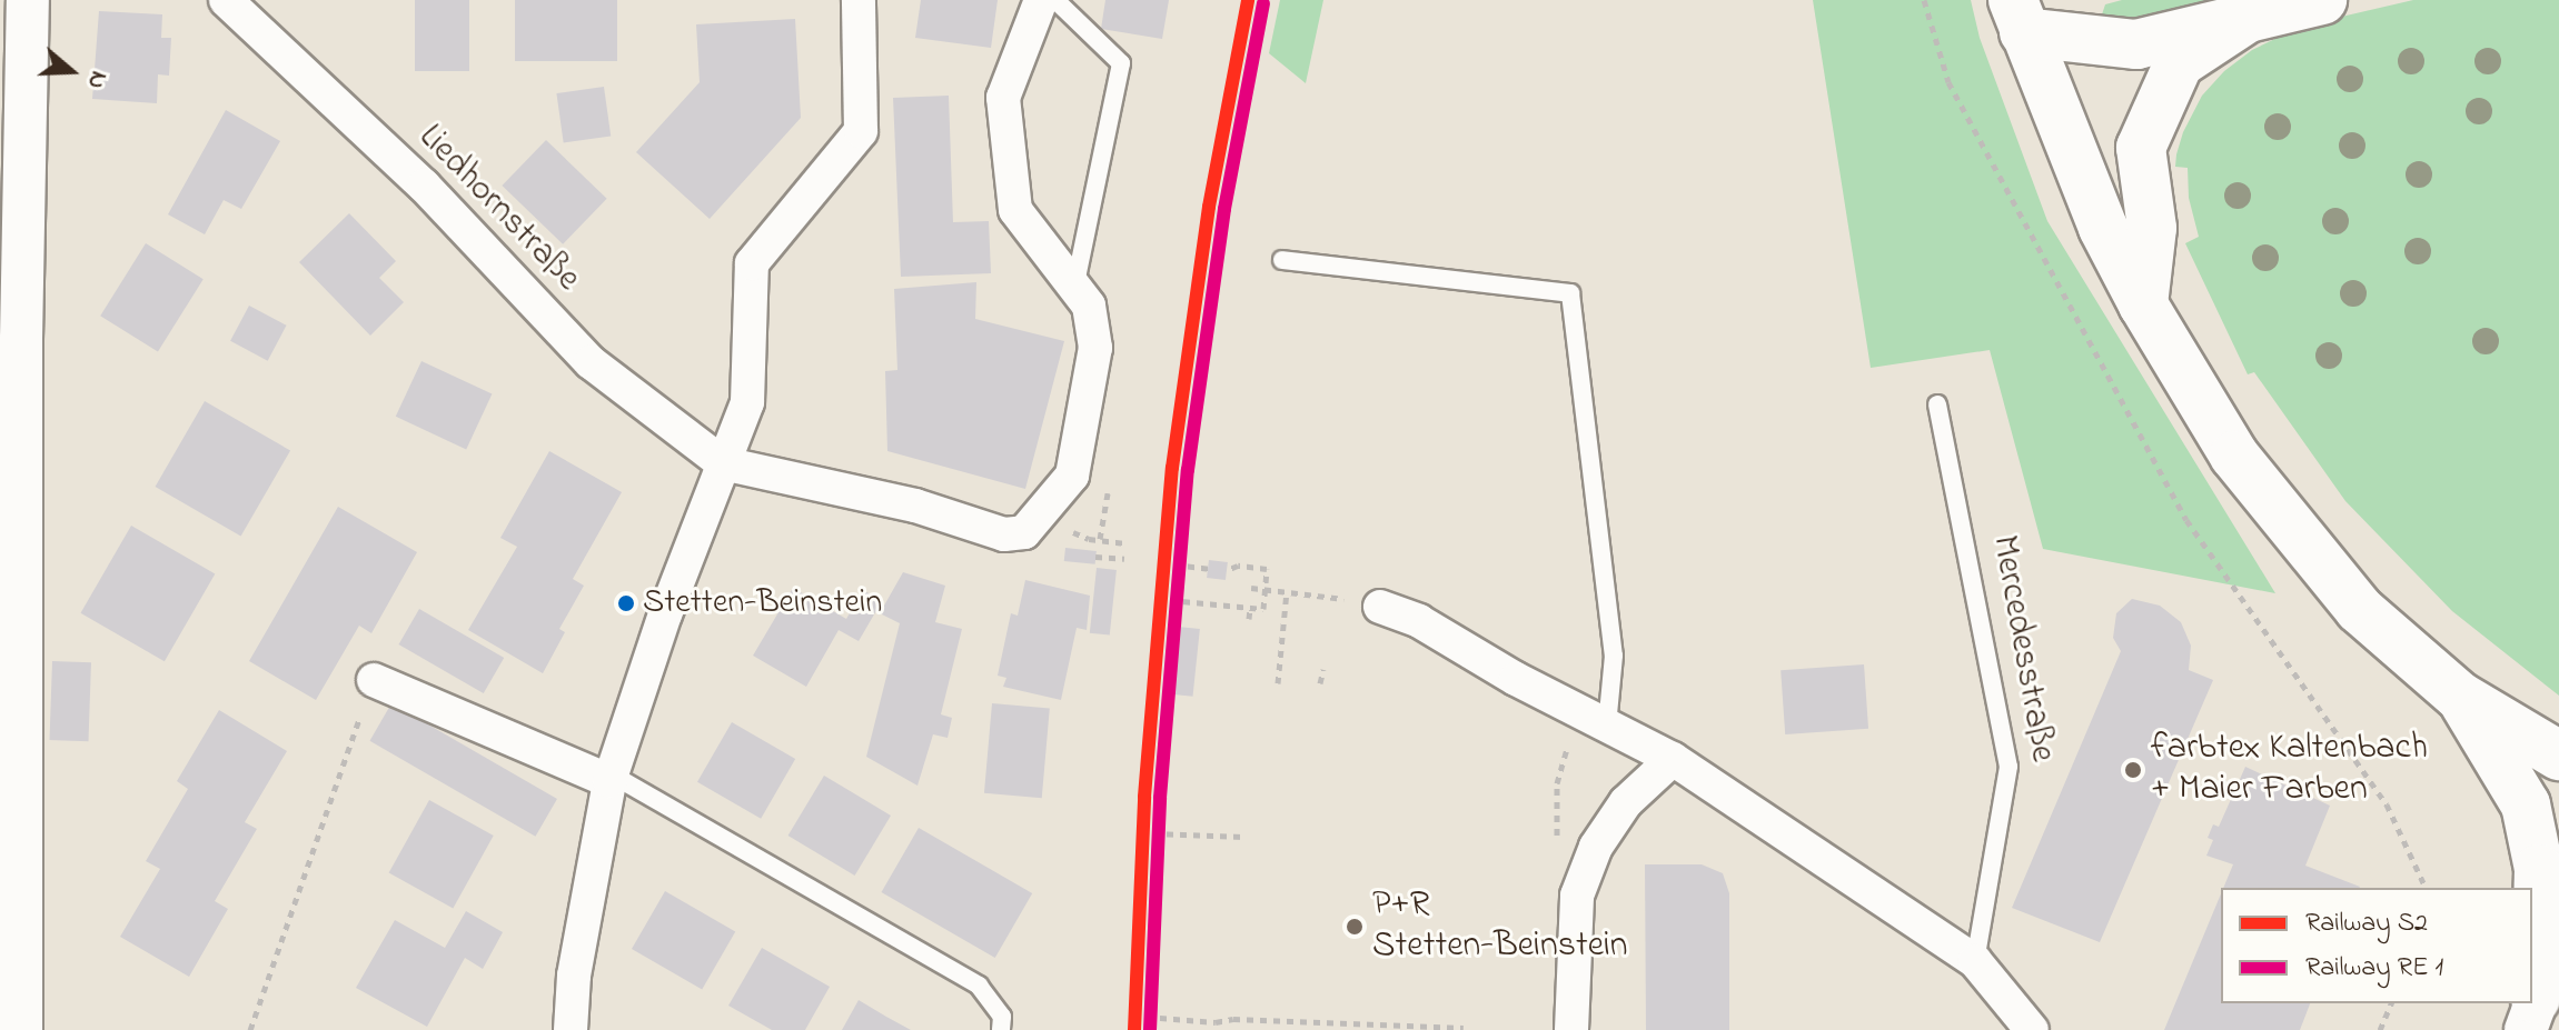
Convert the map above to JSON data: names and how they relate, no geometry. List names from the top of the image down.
{
  "streets": {
    "street": ["Liedhornstraße"],
    "lane": ["Mercedesstraße"]
  },
  "places": ["Stetten-Beinstein", "farbtex Kaltenbach + Maier Farben", "P+R Stetten-Beinstein"],
  "lines": ["rail line S2"],
  "legend": ["Railway S2", "Railway RE 1"],
  "north": "right"
}
